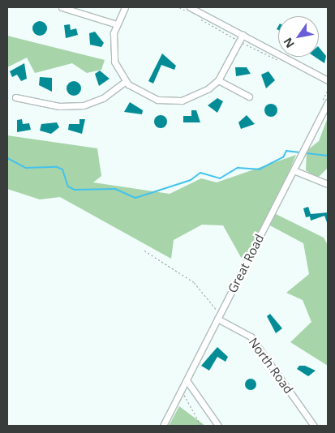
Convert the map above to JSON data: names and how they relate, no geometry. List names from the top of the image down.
{
  "streets": {
    "street": ["Great Road", "North Road"]
  },
  "crossings": [
    ["Great Road", "North Road"]
  ],
  "north": "bottom left"
}
